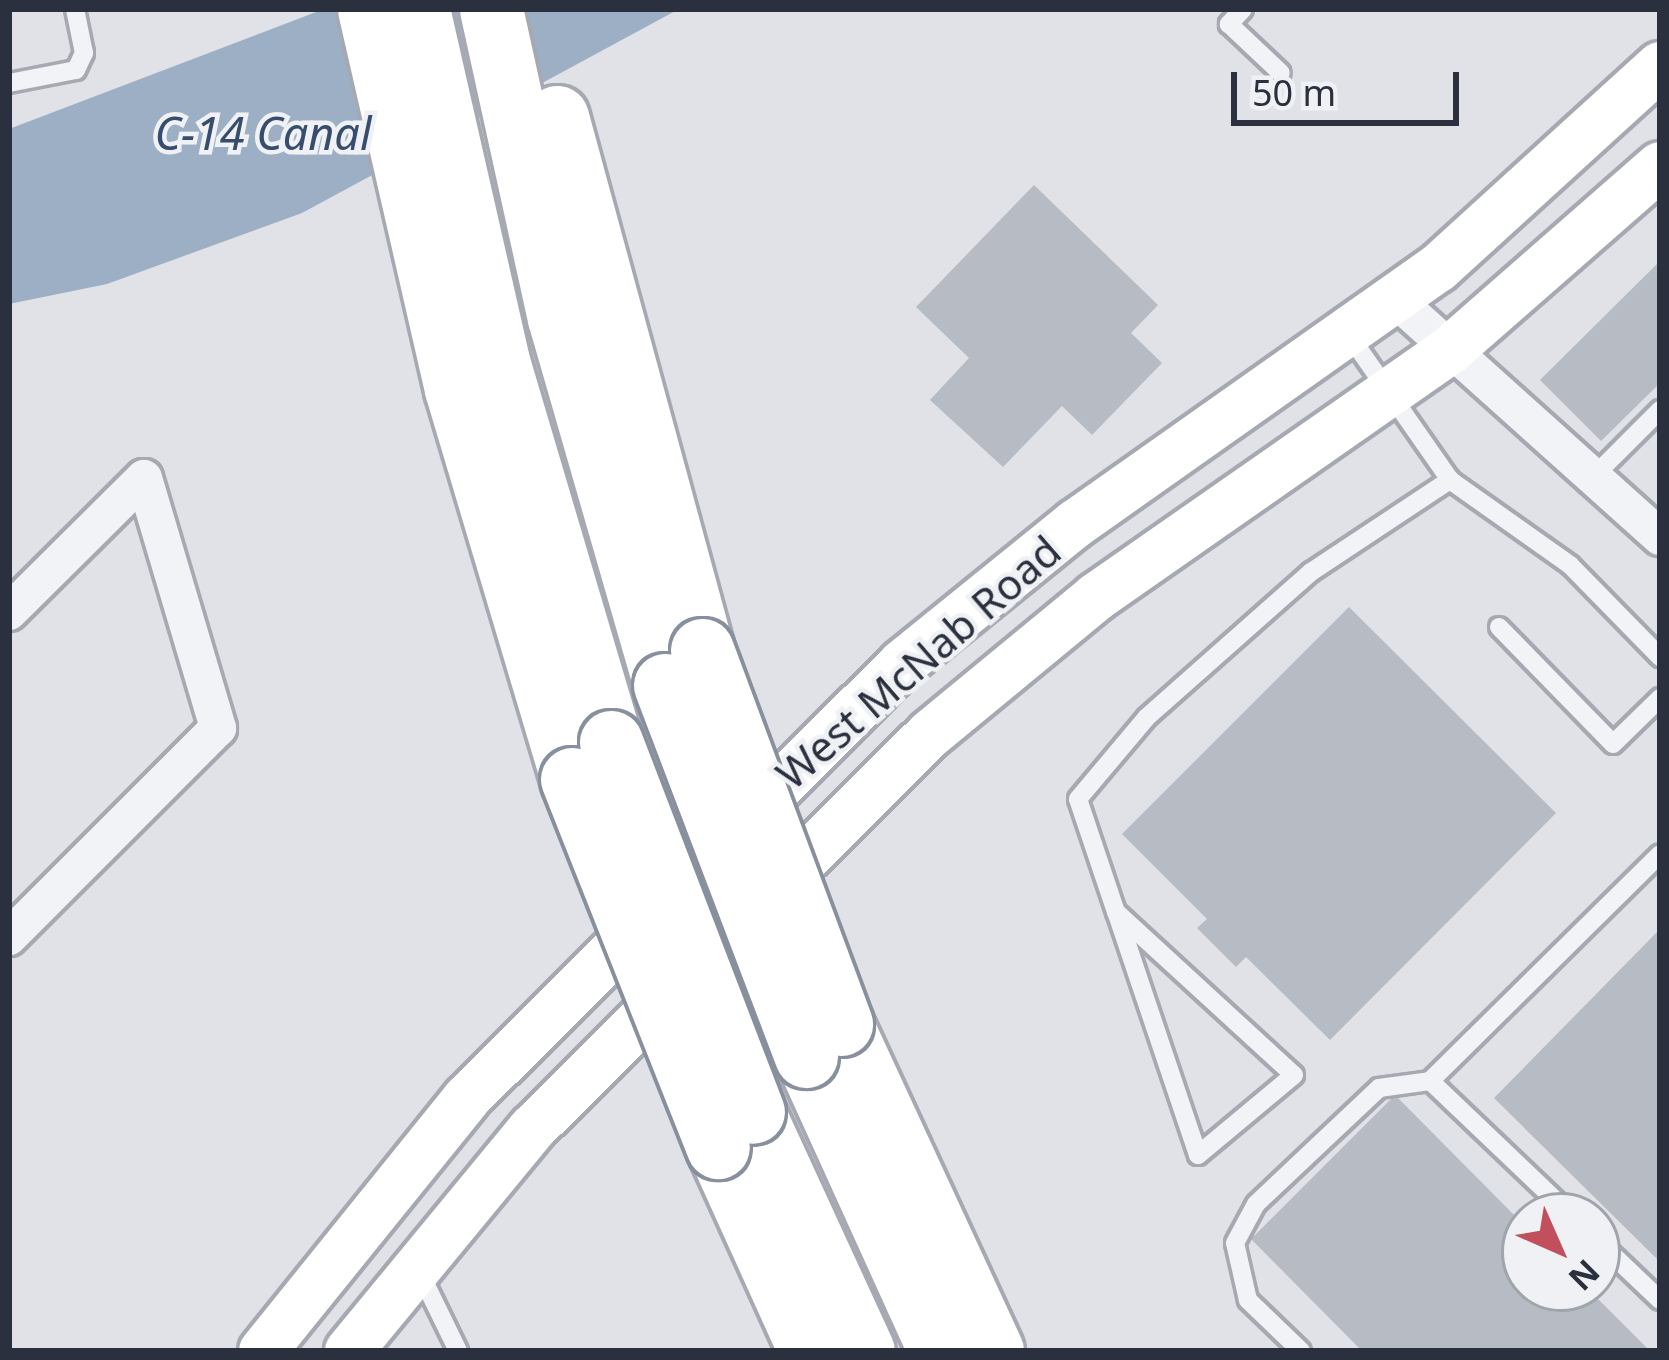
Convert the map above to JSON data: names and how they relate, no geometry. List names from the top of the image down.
{
  "streets": {
    "main road": ["West McNab Road"]
  },
  "water": ["C-14 Canal"],
  "scale_bar": "50 m",
  "north": "bottom right"
}
